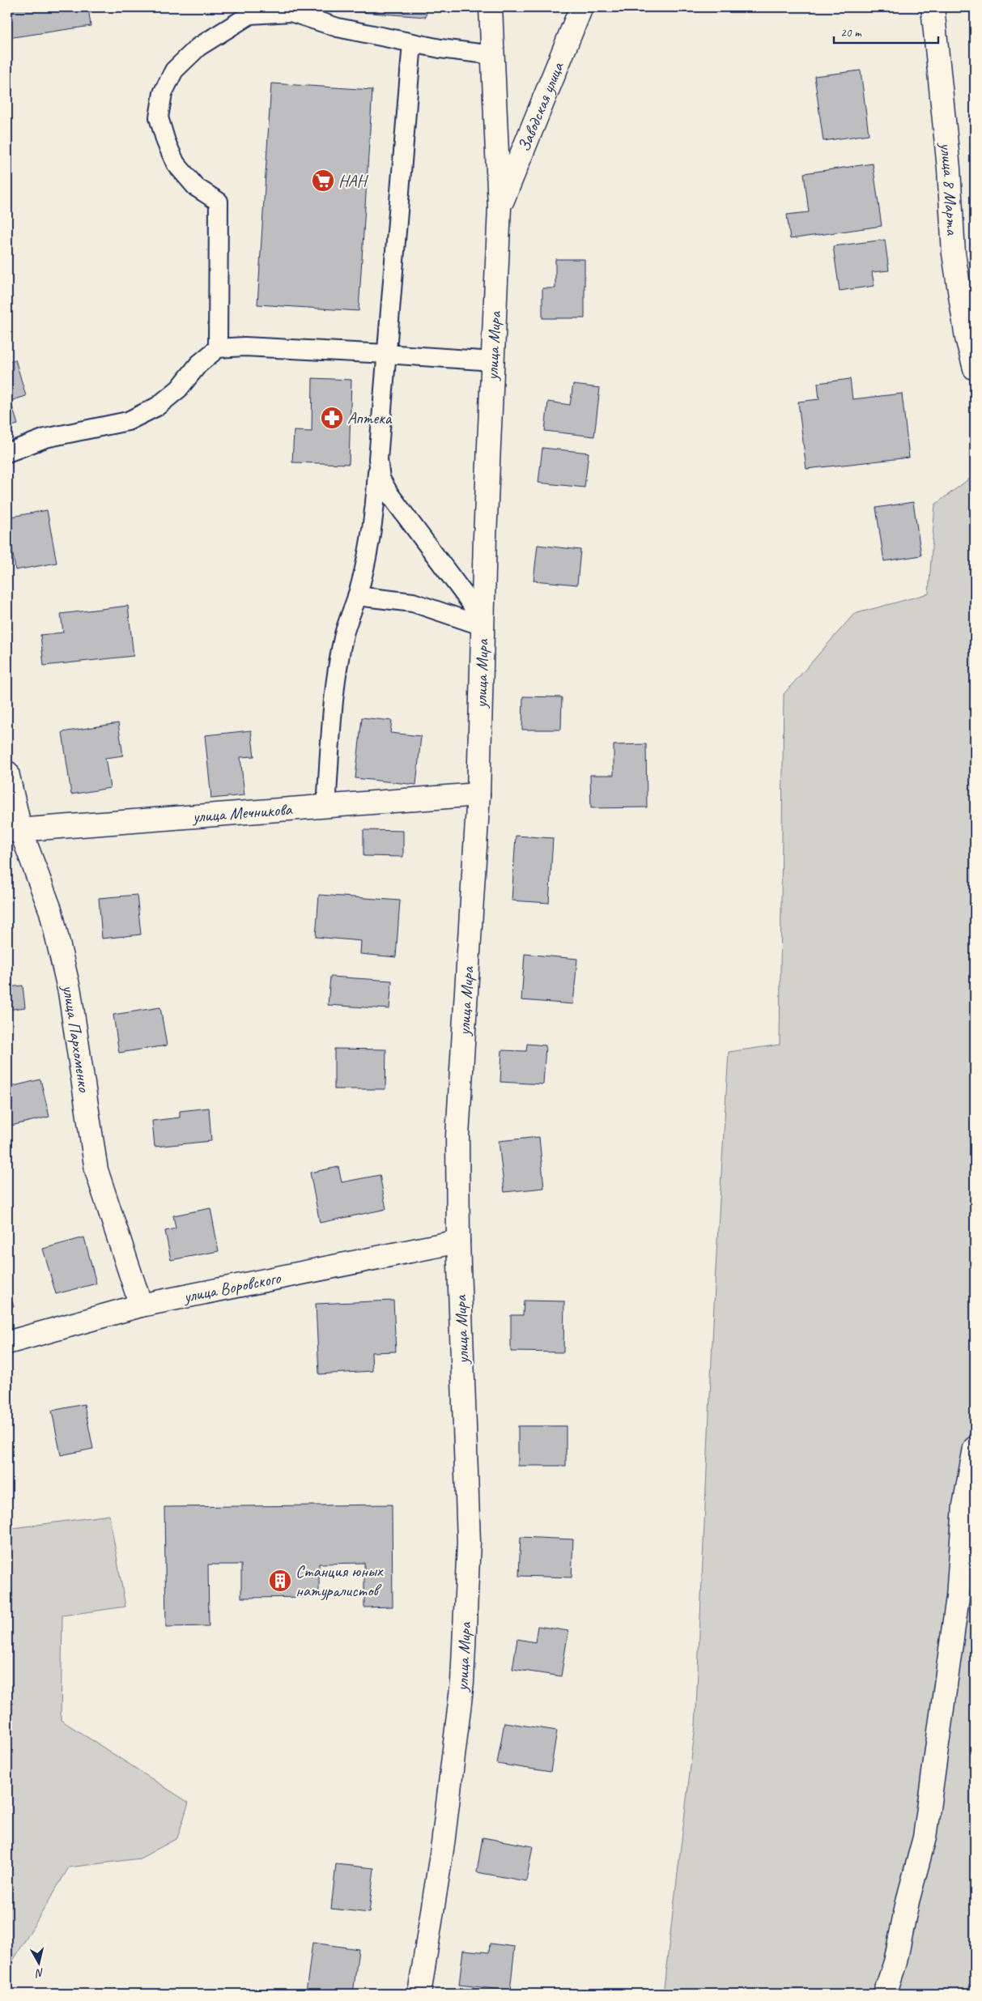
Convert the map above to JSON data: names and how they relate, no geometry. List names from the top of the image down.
{
  "streets": {
    "street": [
      "Заводская улица",
      "улица 8 Марта",
      "улица Мира",
      "улица Мечникова",
      "улица Пархоменко",
      "улица Воровского"
    ]
  },
  "crossings": [
    ["Заводская улица", "улица Мира"],
    ["улица Мира", "улица Мечникова"],
    ["улица Мира", "улица Воровского"],
    ["улица Мечникова", "улица Пархоменко"],
    ["улица Пархоменко", "улица Воровского"]
  ],
  "places": {
    "supermarket": ["НАН"],
    "pharmacy": ["Аптека"],
    "building": ["Станция юных натуралистов"]
  },
  "scale_bar": "20 m",
  "north": "bottom"
}
